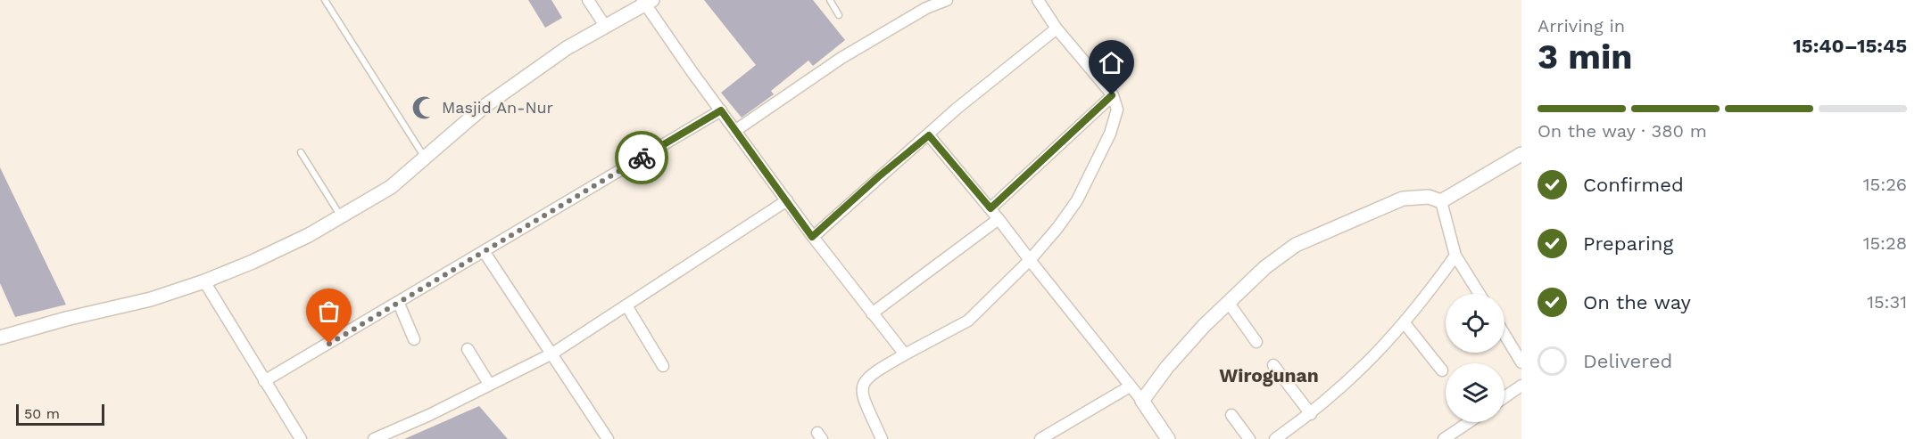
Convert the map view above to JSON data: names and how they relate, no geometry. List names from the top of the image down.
{
  "districts": ["Wirogunan"],
  "places": {
    "mosque": ["Masjid An-Nur"]
  },
  "scale_bar": "50 m",
  "page": {
    "heading": ["3 min", "Arriving in", "15:40–15:45"],
    "bar": "On the way · 380 m",
    "list": [
      ["Confirmed", "15:26"],
      ["Preparing", "15:28"],
      ["On the way", "15:31"],
      "Delivered"
    ],
    "scale": "50 m"
  }
}
